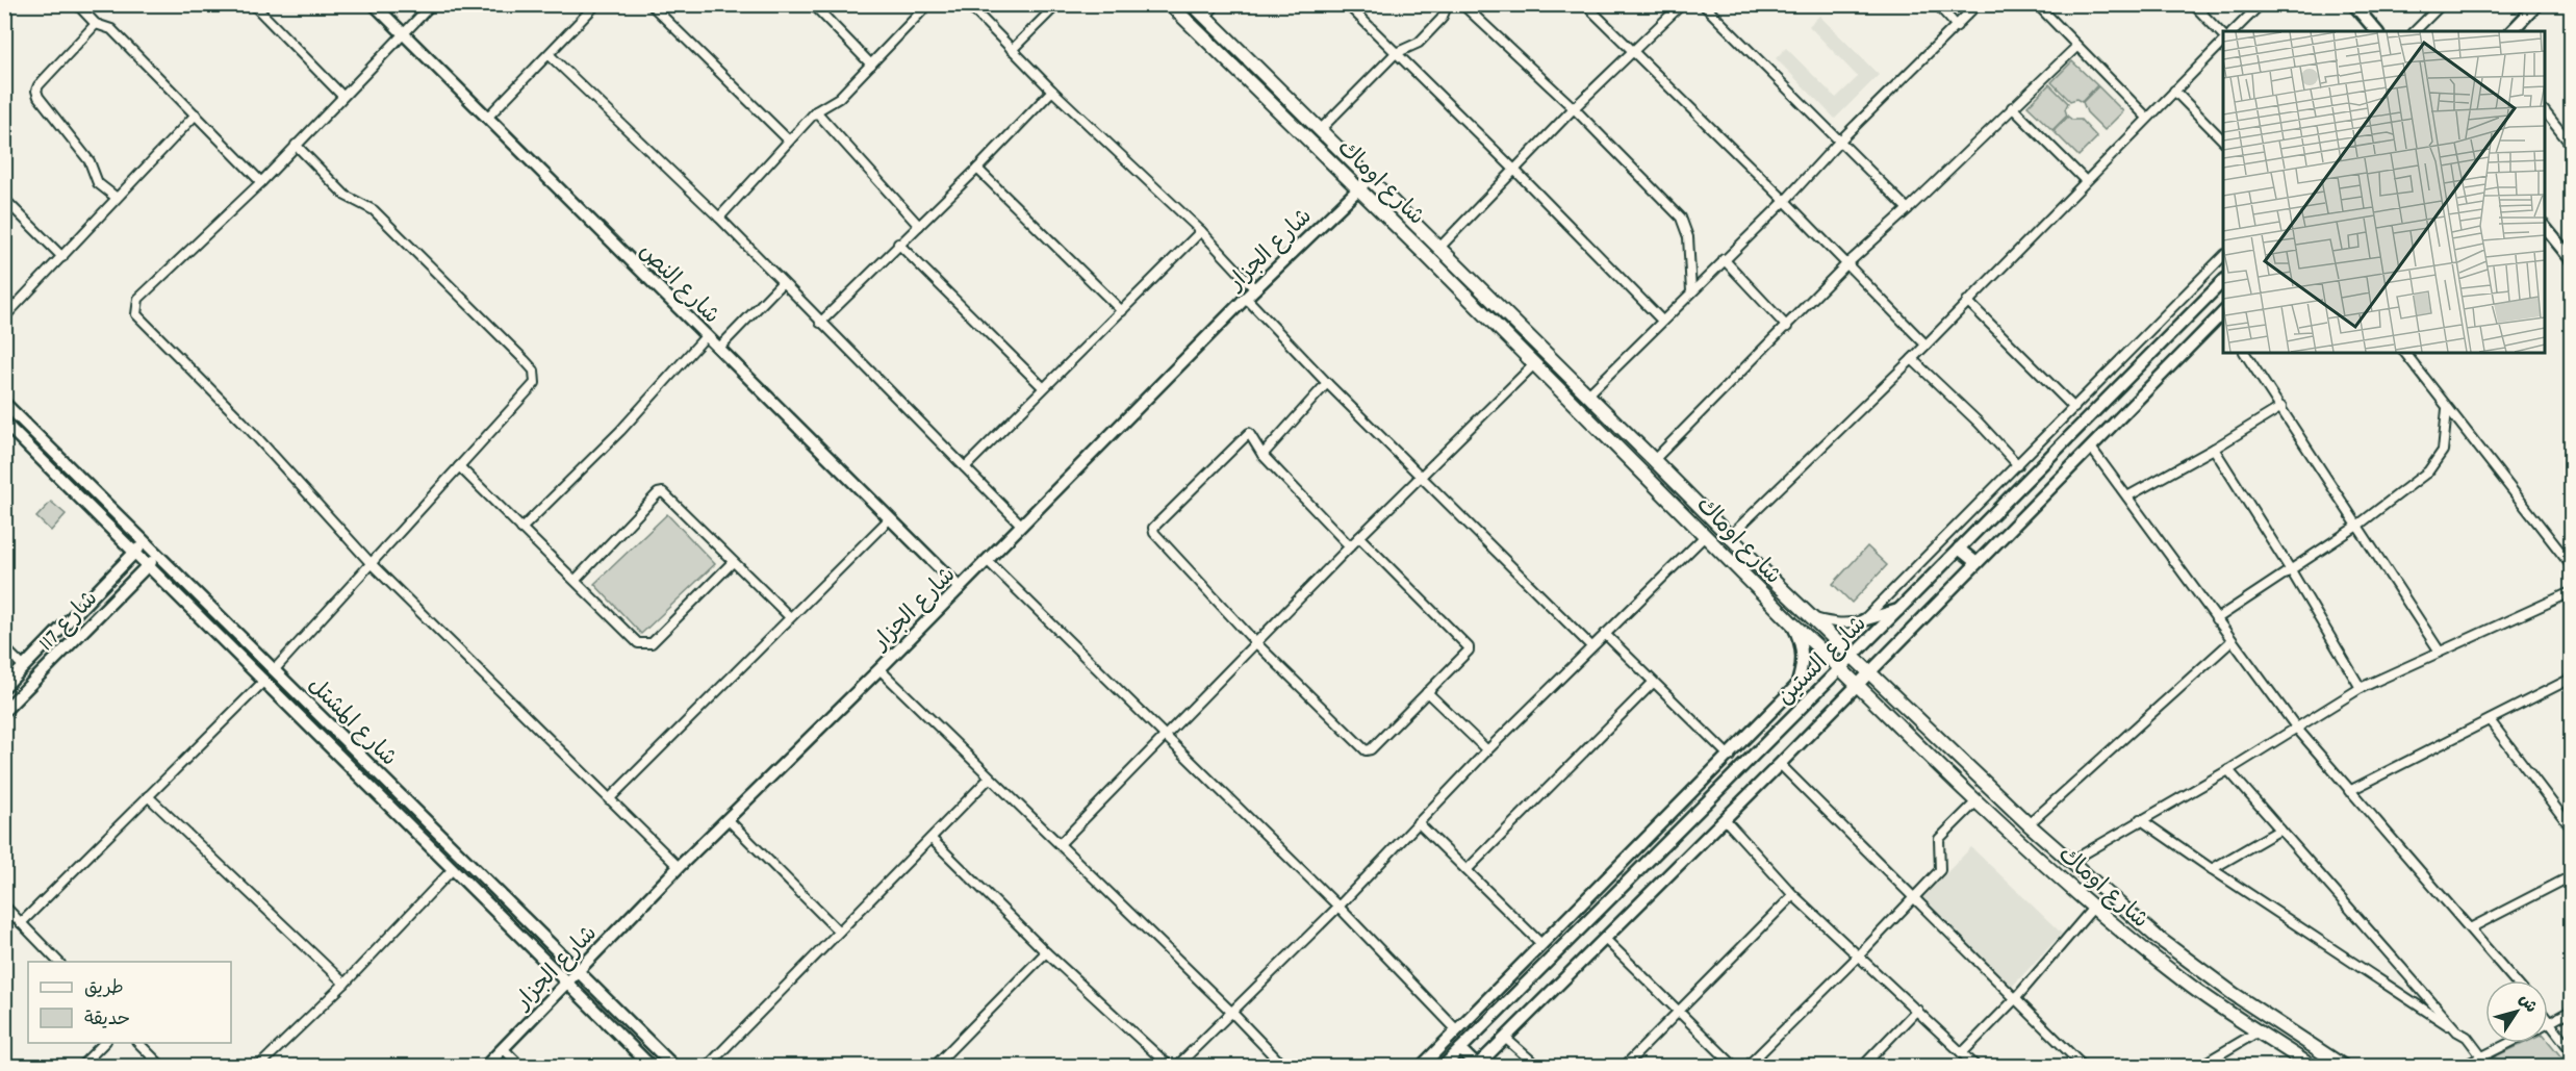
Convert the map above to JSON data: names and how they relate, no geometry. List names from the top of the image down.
{
  "streets": {
    "main road": [
      "شارع اوماك",
      "شارع الجزار",
      "شارع النص",
      "شارع 117",
      "شارع الستين",
      "شارع المشتل"
    ]
  },
  "crossings": [
    ["شارع اوماك", "شارع الجزار"],
    ["شارع اوماك", "شارع الستين"],
    ["شارع الجزار", "شارع النص"],
    ["شارع الجزار", "شارع المشتل"],
    ["شارع 117", "شارع المشتل"]
  ],
  "legend": ["طريق", "حديقة"],
  "north": "top right"
}
